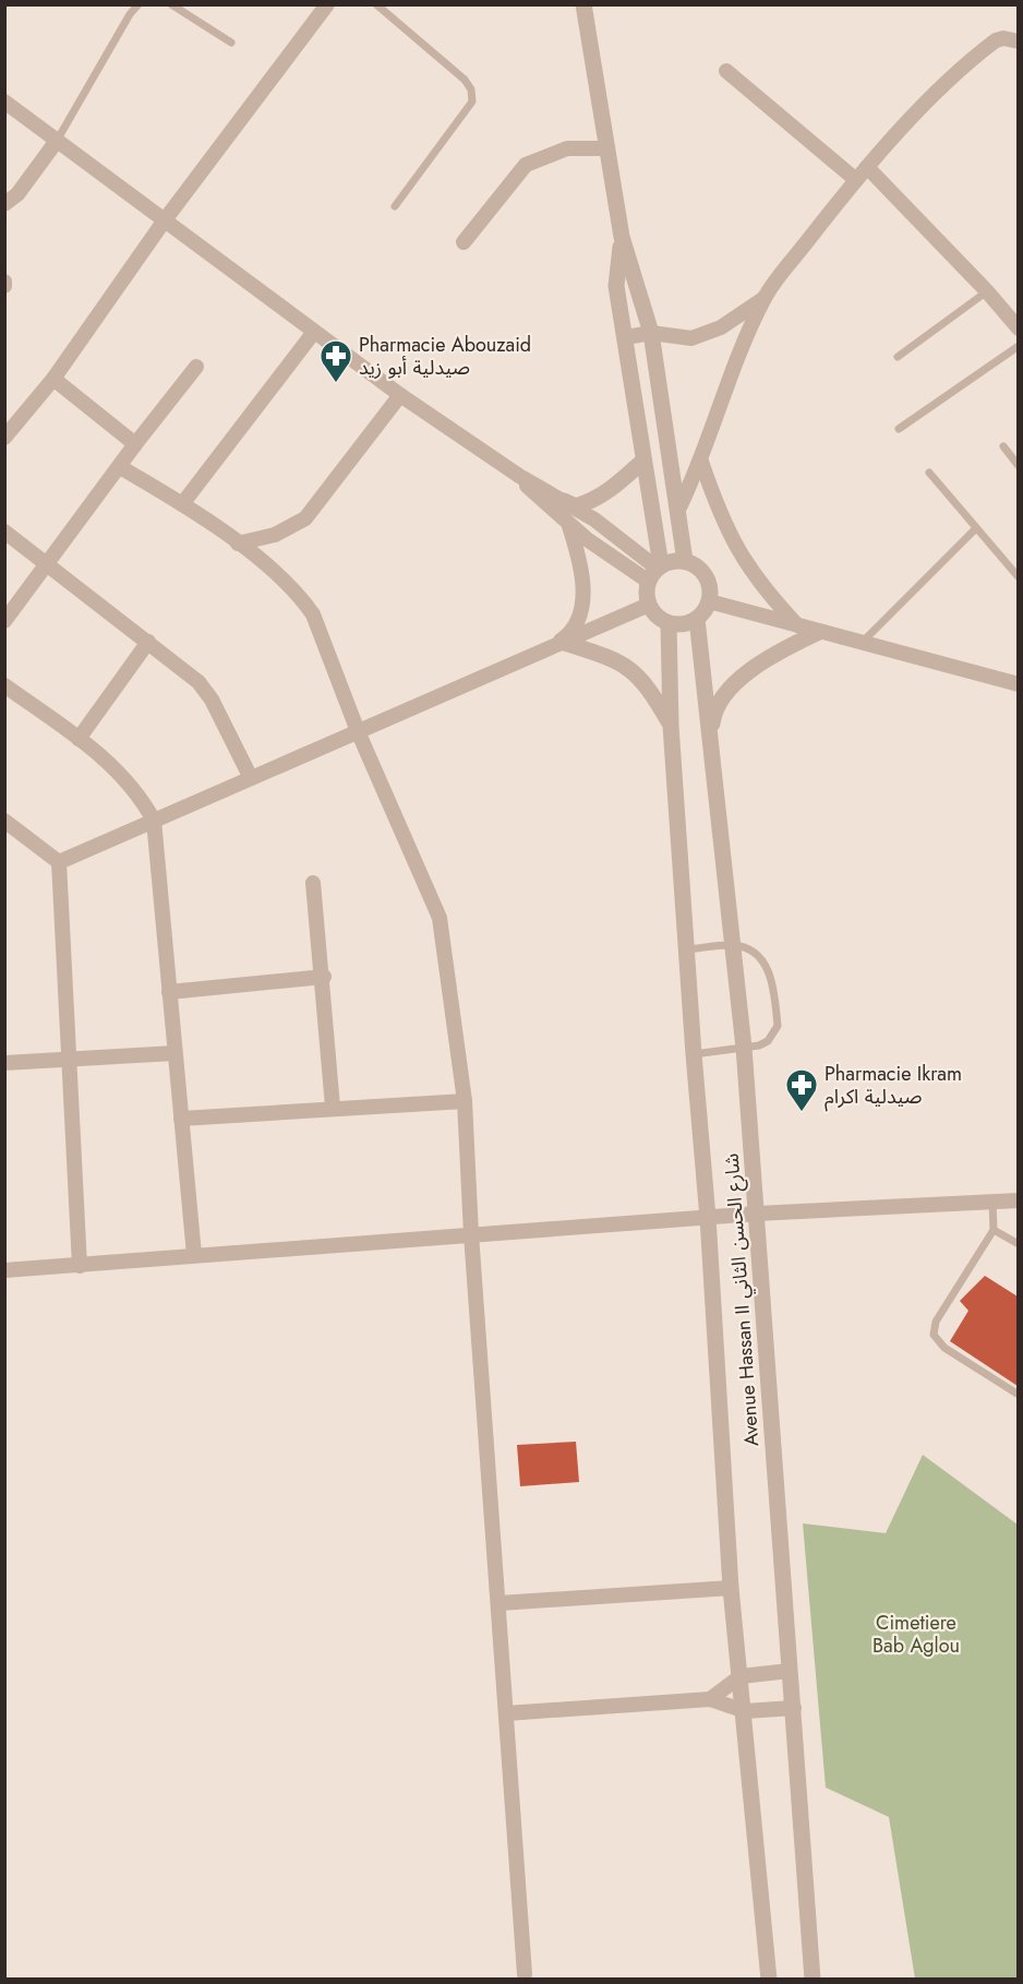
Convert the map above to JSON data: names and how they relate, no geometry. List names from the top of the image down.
{
  "streets": {
    "street": ["Avenue Hassan II شارع الحسن الثاني"]
  },
  "parks": ["Cimetiere Bab Aglou"],
  "places": {
    "pharmacy": ["Pharmacie Abouzaid صيدلية أبو زيد", "Pharmacie Ikram صيدلية اكرام"]
  }
}
